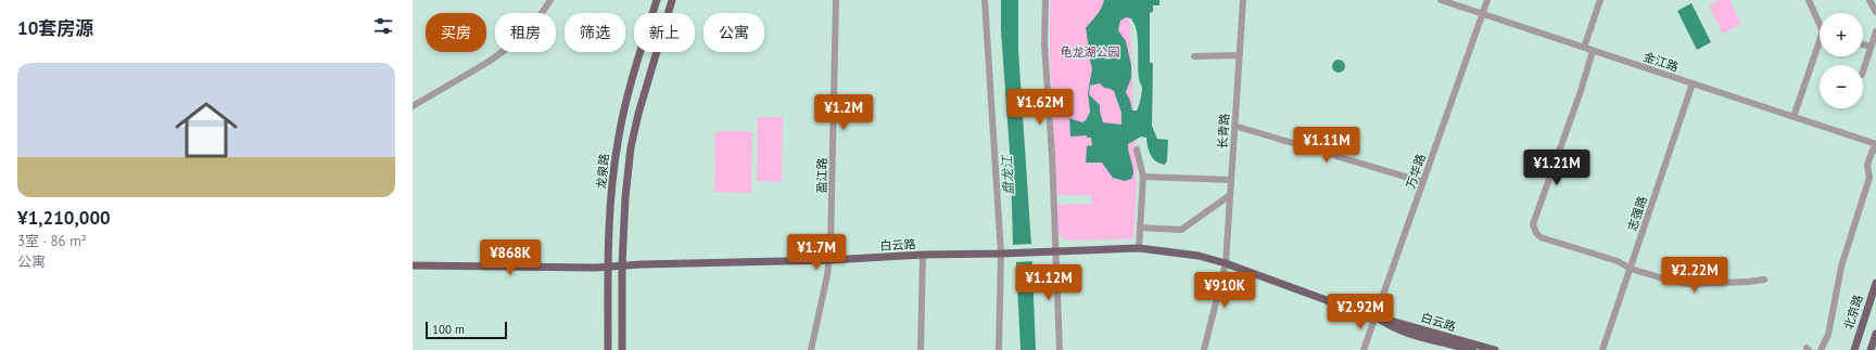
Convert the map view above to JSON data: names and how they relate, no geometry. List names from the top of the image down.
{
  "streets": {
    "main road": ["龙泉路", "白云路", "北京路"],
    "street": [
      "金江路",
      "长青路",
      "万华路",
      "盈江路",
      "志强路"
    ]
  },
  "crossings": [
    ["金江路", "万华路"],
    ["金江路", "志强路"],
    ["长青路", "白云路"],
    ["龙泉路", "白云路"],
    ["万华路", "白云路"],
    ["盈江路", "白云路"]
  ],
  "water": ["盘龙江"],
  "parks": ["龟龙湖公园"],
  "scale_bar": "100 m",
  "page": {
    "heading": "10套房源",
    "map_buttons": ["+", "−"],
    "chip": [
      "买房",
      "租房",
      "筛选",
      "新上",
      "公寓"
    ],
    "list": [
      {
        "name": "¥1,210,000",
        "note": "3室 · 86 m² · 公寓"
      }
    ],
    "price": [
      "¥1.62M",
      "¥1.2M",
      "¥1.11M",
      "¥1.21M",
      "¥1.7M",
      "¥868K",
      "¥2.22M",
      "¥1.12M",
      "¥910K",
      "¥2.92M"
    ],
    "scale": "100 m"
  }
}
